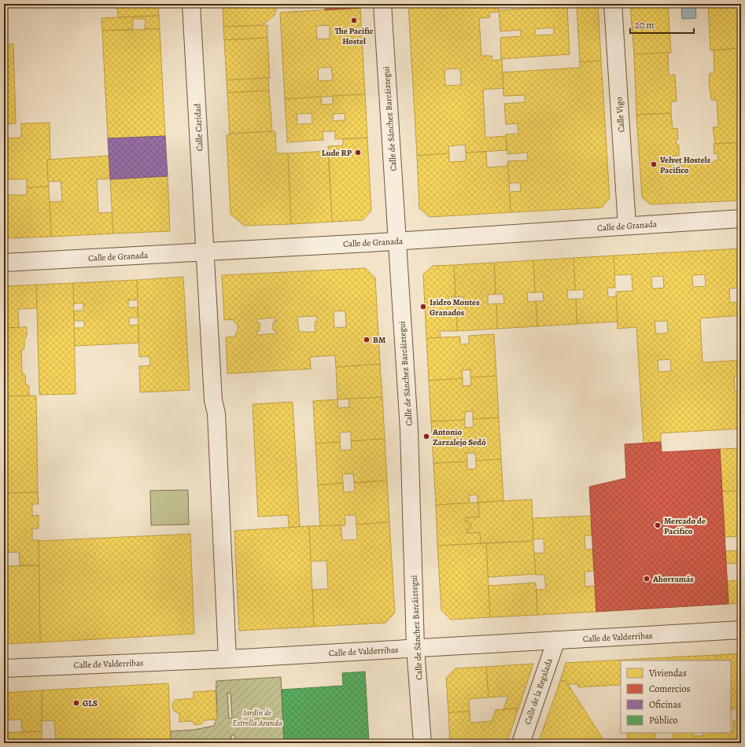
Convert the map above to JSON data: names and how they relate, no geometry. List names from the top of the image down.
{
  "streets": {
    "street": [
      "Calle Vigo",
      "Calle de Sánchez Barcáiztegui",
      "Calle Caridad",
      "Calle de Granada",
      "Calle de Valderribas",
      "Calle de la Regalada"
    ]
  },
  "crossings": [
    ["Calle Vigo", "Calle de Granada"],
    ["Calle de Sánchez Barcáiztegui", "Calle de Granada"],
    ["Calle de Sánchez Barcáiztegui", "Calle de Valderribas"],
    ["Calle Caridad", "Calle de Granada"],
    ["Calle Caridad", "Calle de Valderribas"],
    ["Calle de Valderribas", "Calle de la Regalada"]
  ],
  "parks": ["Jardín de Estrella Aranda"],
  "places": [
    "The Pacific Hostel",
    "Lude RP",
    "Velvet Hostels Pacifico",
    "Isidro Montes Granados",
    "BM",
    "Antonio Zarzalejo Sedó",
    "Mercado de Pacífico",
    "Ahorramás",
    "GLS"
  ],
  "legend": [
    "Viviendas",
    "Comercios",
    "Oficinas",
    "Público"
  ],
  "scale_bar": "20 m"
}
